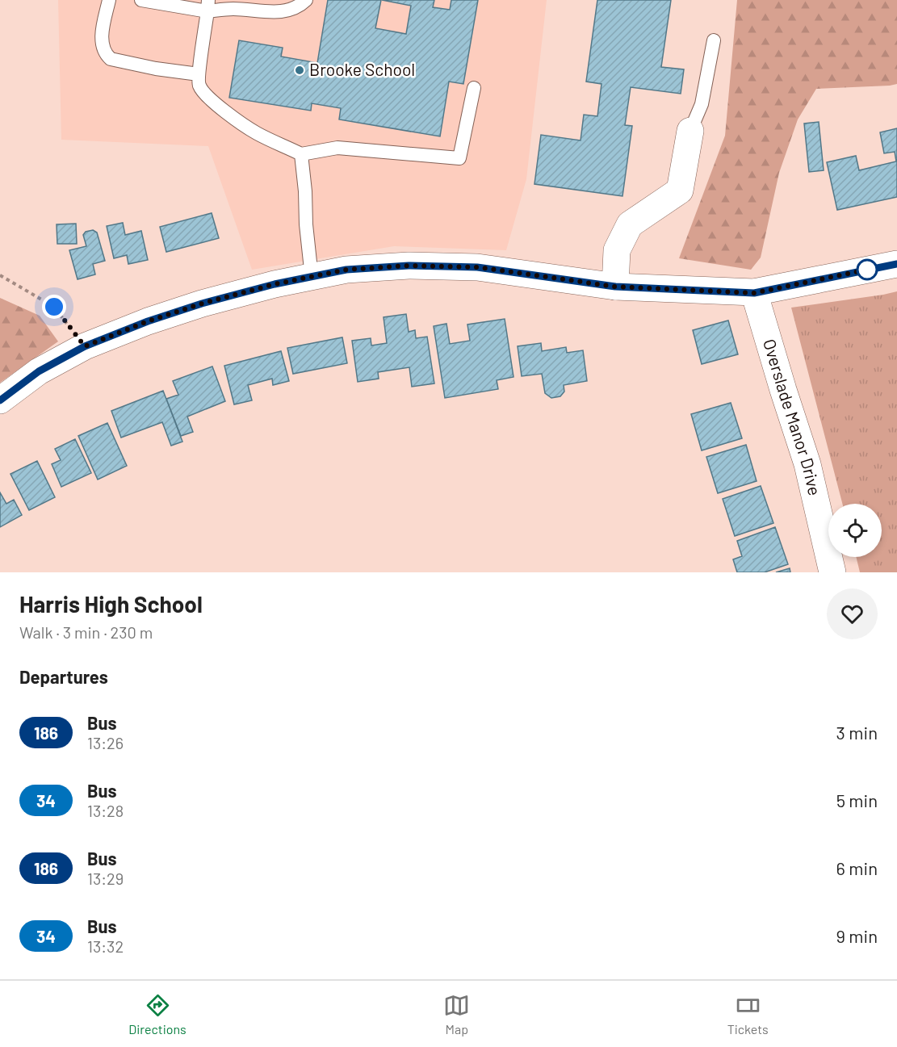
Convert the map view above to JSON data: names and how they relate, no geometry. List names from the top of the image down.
{
  "streets": {
    "street": ["Overslade Manor Drive"]
  },
  "places": ["Brooke School"],
  "lines": ["bus line 186"],
  "page": {
    "heading": [
      ["Harris High School", "Walk · 3 min · 230 m"],
      "Departures"
    ],
    "list": [
      {
        "mark": "186",
        "name": "Bus",
        "note": "13:26",
        "value": "3 min"
      },
      {
        "mark": "34",
        "name": "Bus",
        "note": "13:28",
        "value": "5 min"
      },
      {
        "mark": "186",
        "name": "Bus",
        "note": "13:29",
        "value": "6 min"
      },
      {
        "mark": "34",
        "name": "Bus",
        "note": "13:32",
        "value": "9 min"
      }
    ],
    "tabs": ["Directions", "Map", "Tickets"]
  }
}
